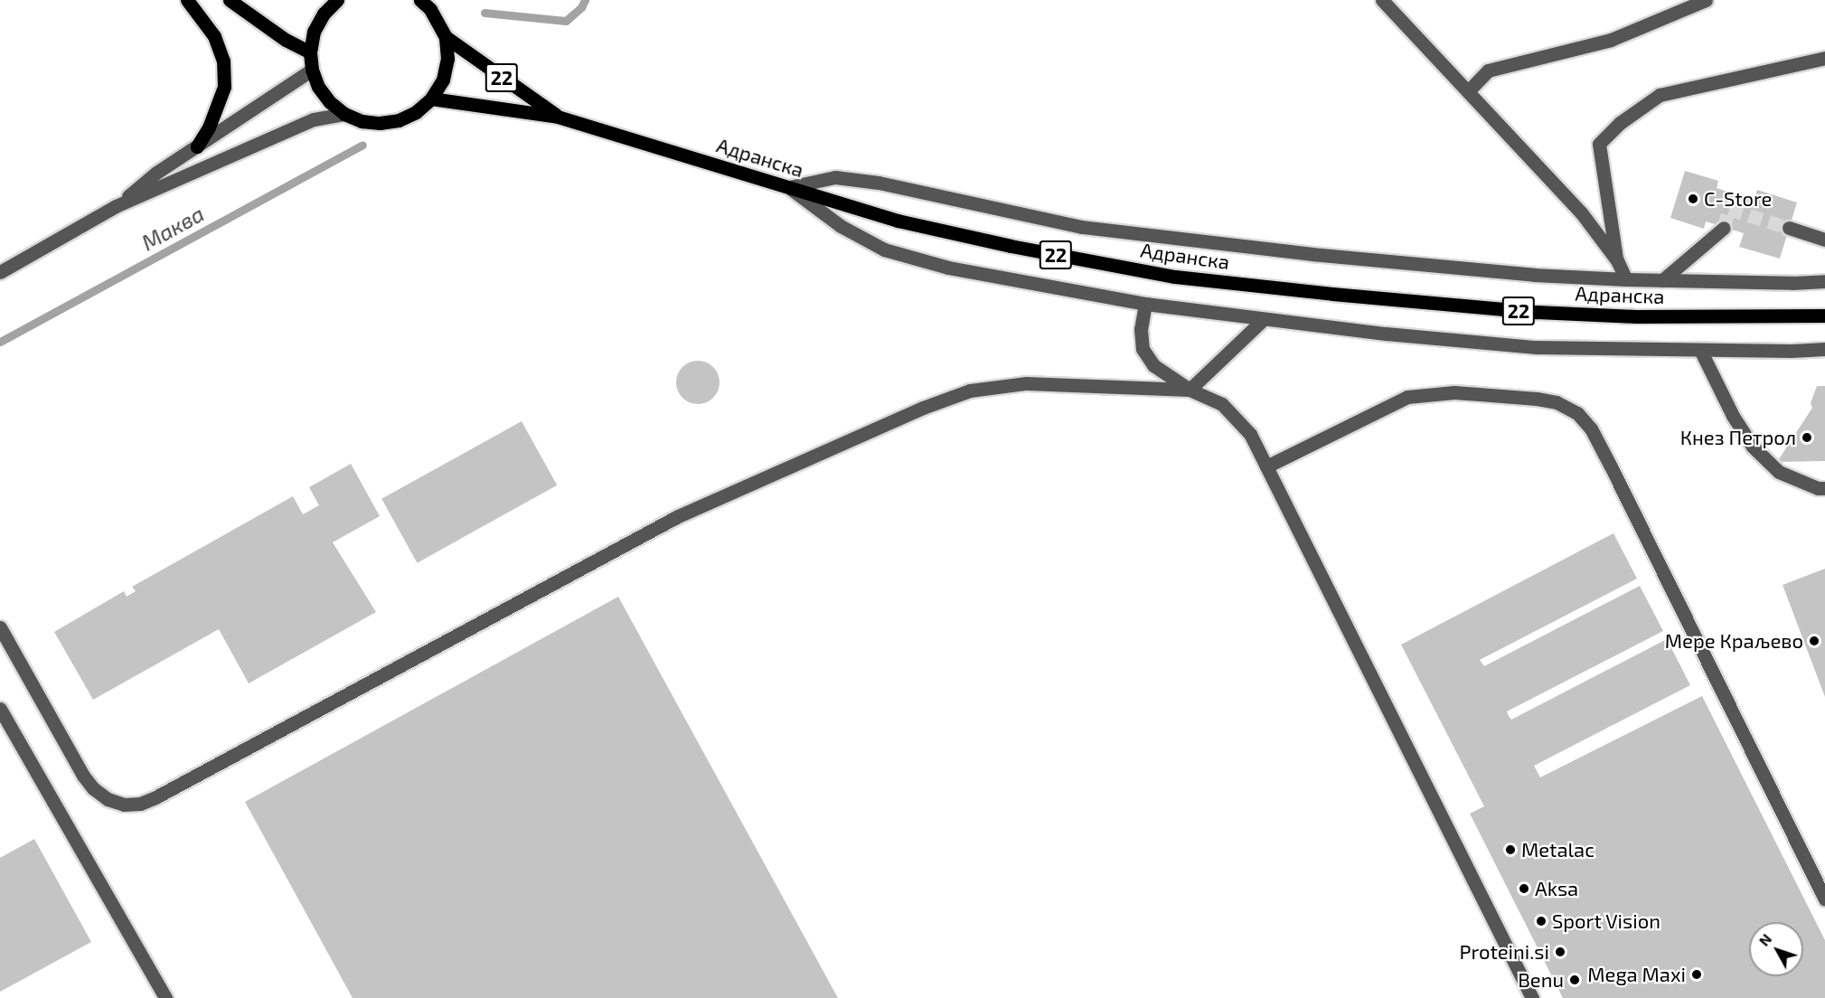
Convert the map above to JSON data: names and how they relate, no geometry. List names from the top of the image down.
{
  "streets": {
    "main road": ["22", "Адранска"]
  },
  "crossings": [
    ["22", "Адранска"]
  ],
  "water": ["Маква"],
  "places": [
    "C-Store",
    "Кнез Петрол",
    "Мере Краљево",
    "Metalac",
    "Aksa",
    "Sport Vision",
    "Proteini.si",
    "Mega Maxi",
    "Benu"
  ],
  "north": "top left"
}
